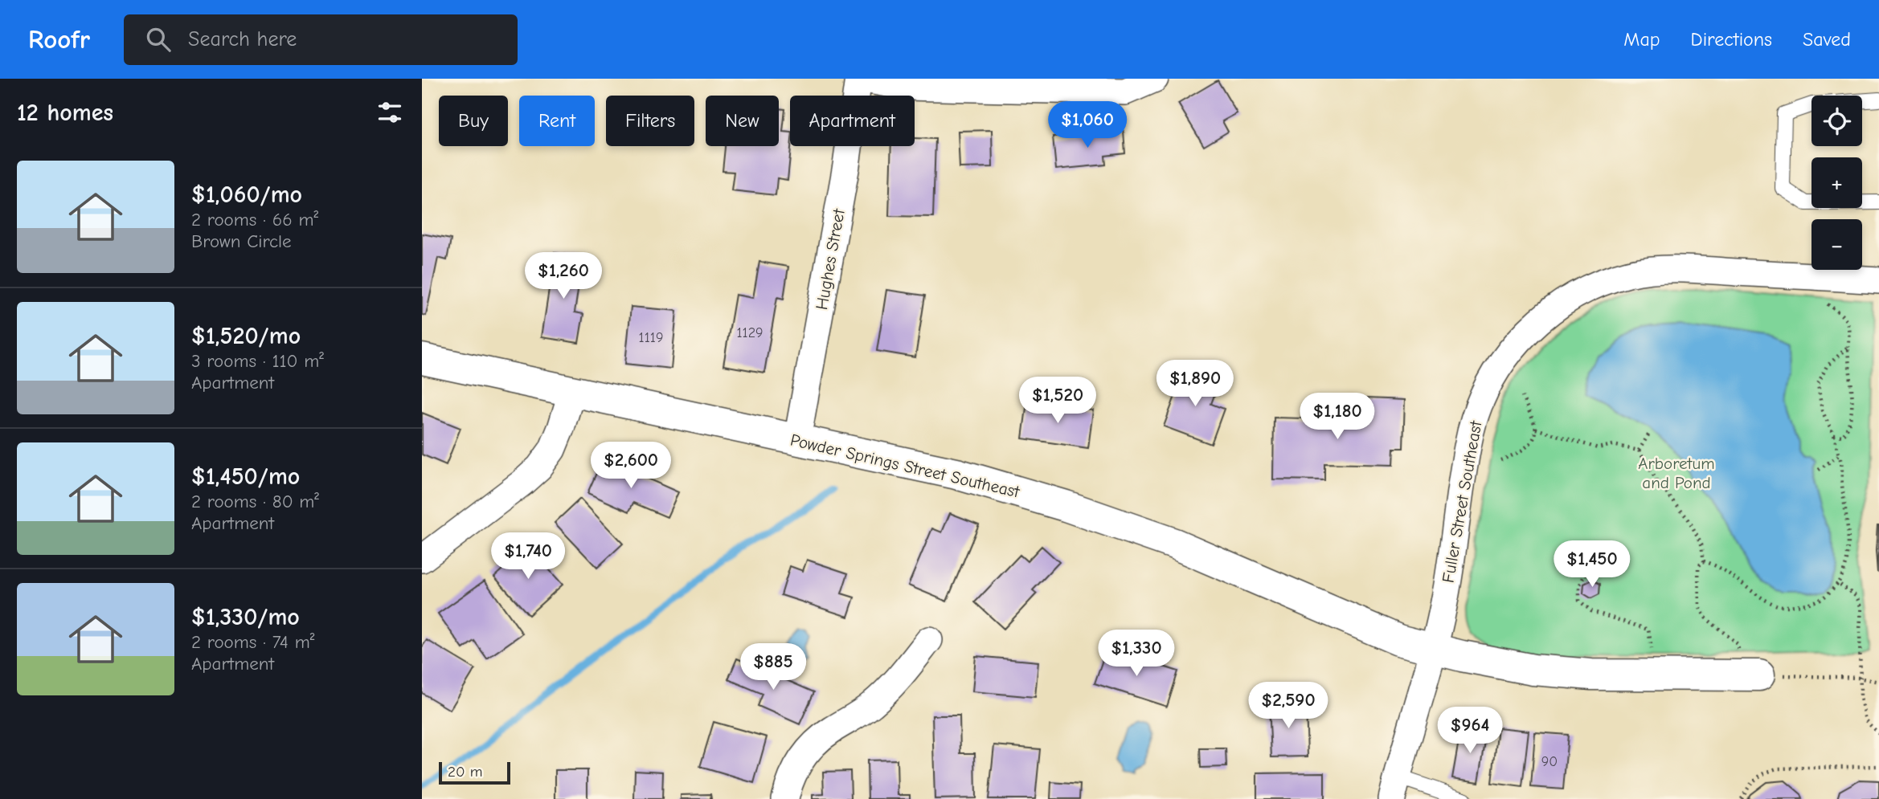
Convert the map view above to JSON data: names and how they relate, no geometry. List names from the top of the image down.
{
  "streets": {
    "street": ["Hughes Street", "Powder Springs Street Southeast", "Fuller Street Southeast"]
  },
  "crossings": [
    ["Hughes Street", "Powder Springs Street Southeast"],
    ["Powder Springs Street Southeast", "Fuller Street Southeast"]
  ],
  "parks": ["Arboretum and Pond"],
  "house_numbers": ["1129", "1119", "90"],
  "scale_bar": "20 m",
  "page": {
    "header": "Roofr",
    "search": "Search here",
    "nav": ["Map", "Directions", "Saved"],
    "heading": "12 homes",
    "map_buttons": ["+", "−"],
    "chip": [
      "Buy",
      "Rent",
      "Filters",
      "New",
      "Apartment"
    ],
    "price": [
      "$1,060",
      "$1,260",
      "$1,890",
      "$1,520",
      "$1,180",
      "$2,600",
      "$1,740",
      "$1,450",
      "$1,330",
      "$885",
      "$2,590",
      "$964"
    ],
    "list": [
      {
        "name": "$1,060/mo",
        "note": "2 rooms · 66 m² · Brown Circle"
      },
      {
        "name": "$1,520/mo",
        "note": "3 rooms · 110 m² · Apartment"
      },
      {
        "name": "$1,450/mo",
        "note": "2 rooms · 80 m² · Apartment"
      },
      {
        "name": "$1,330/mo",
        "note": "2 rooms · 74 m² · Apartment"
      }
    ],
    "scale": "20 m"
  }
}
